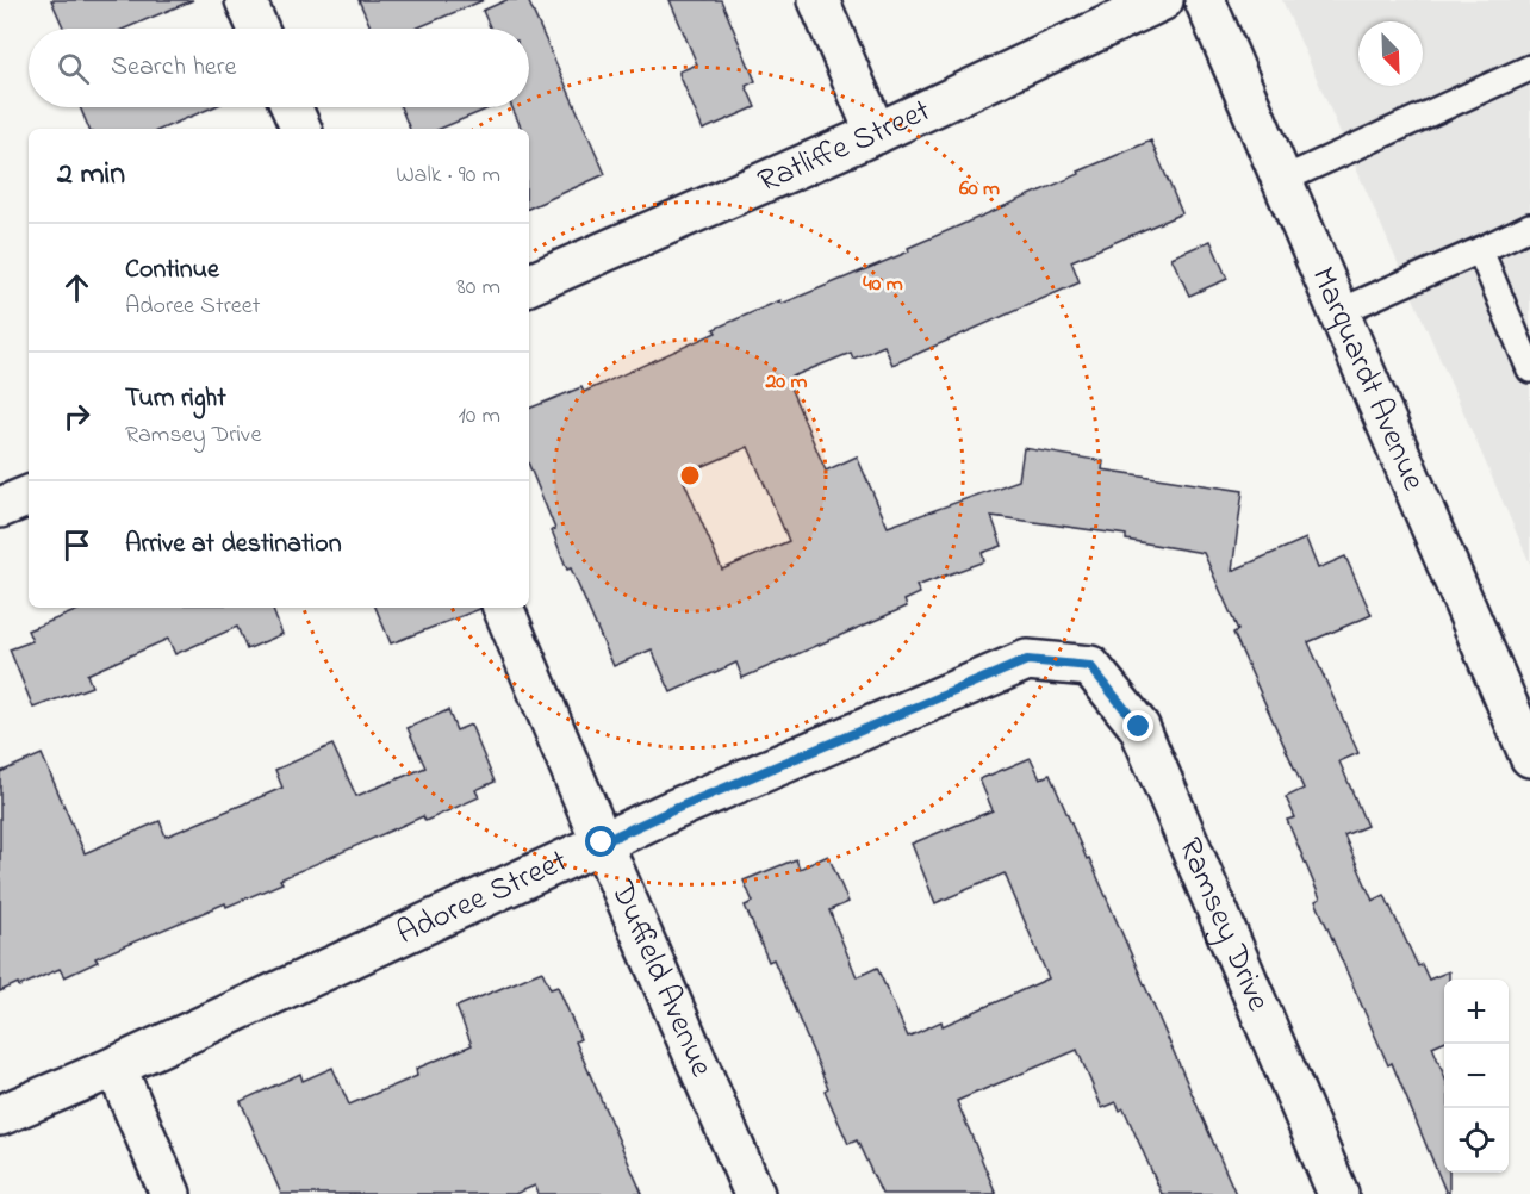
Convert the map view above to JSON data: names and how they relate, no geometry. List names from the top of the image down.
{
  "streets": {
    "street": [
      "Ratliffe Street",
      "Marquardt Avenue",
      "Adoree Street",
      "Ramsey Drive",
      "Duffield Avenue"
    ]
  },
  "crossings": [
    ["Adoree Street", "Ramsey Drive"],
    ["Adoree Street", "Duffield Avenue"]
  ],
  "north": "bottom right",
  "page": {
    "search": "Search here",
    "heading": ["2 min", "Walk · 90 m"],
    "list": [
      ["Continue", "Adoree Street", "80 m"],
      ["Turn right", "Ramsey Drive", "10 m"],
      "Arrive at destination"
    ],
    "map_buttons": ["+", "−"]
  },
  "rings": ["60 m", "40 m", "20 m"]
}
